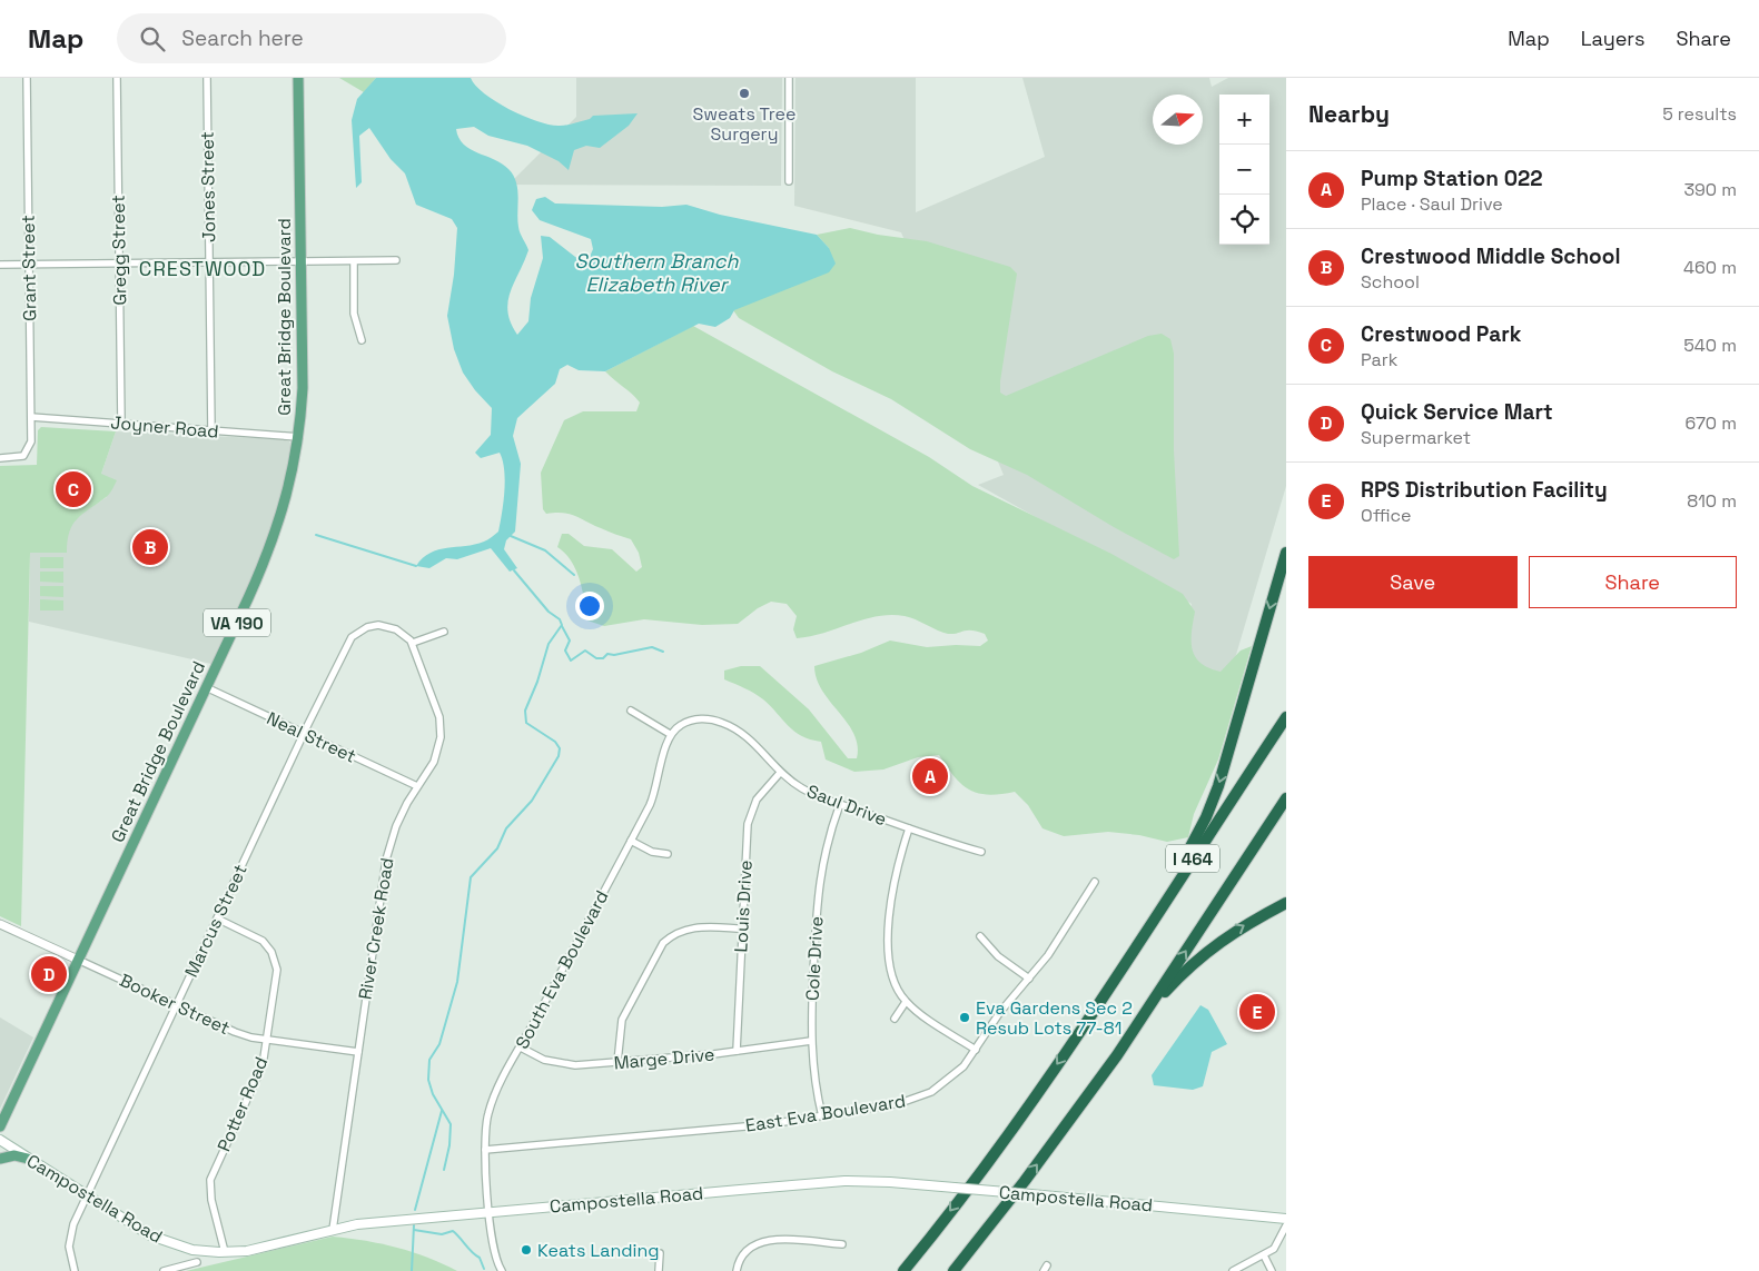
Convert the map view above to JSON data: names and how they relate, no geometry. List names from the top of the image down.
{
  "streets": {
    "highway": ["I 464"],
    "main road": ["Great Bridge Boulevard", "VA 190", "Campostella Road"],
    "street": [
      "Jones Street",
      "Gregg Street",
      "Grant Street",
      "Joyner Road",
      "Neal Street",
      "Saul Drive",
      "Louis Drive",
      "Marcus Street",
      "River Creek Road",
      "Cole Drive",
      "South Eva Boulevard",
      "Booker Street",
      "Marge Drive",
      "Potter Road",
      "East Eva Boulevard"
    ]
  },
  "crossings": [
    ["Jones Street", "Joyner Road"],
    ["Gregg Street", "Joyner Road"],
    ["Grant Street", "Joyner Road"],
    ["Great Bridge Boulevard", "Joyner Road"],
    ["Great Bridge Boulevard", "Neal Street"],
    ["Great Bridge Boulevard", "Booker Street"],
    ["Neal Street", "Marcus Street"],
    ["Neal Street", "River Creek Road"],
    ["Saul Drive", "Louis Drive"],
    ["Saul Drive", "Cole Drive"],
    ["Saul Drive", "South Eva Boulevard"],
    ["Louis Drive", "Marge Drive"],
    ["Marcus Street", "River Creek Road"],
    ["Marcus Street", "Booker Street"],
    ["Marcus Street", "Potter Road"],
    ["Marcus Street", "Campostella Road"],
    ["River Creek Road", "Booker Street"],
    ["River Creek Road", "Campostella Road"],
    ["Cole Drive", "Marge Drive"],
    ["Cole Drive", "East Eva Boulevard"],
    ["South Eva Boulevard", "Marge Drive"],
    ["South Eva Boulevard", "East Eva Boulevard"],
    ["South Eva Boulevard", "Campostella Road"],
    ["Booker Street", "Potter Road"],
    ["Potter Road", "Campostella Road"]
  ],
  "districts": ["CRESTWOOD"],
  "water": ["Southern Branch Elizabeth River"],
  "places": ["Sweats Tree Surgery", "Eva Gardens Sec 2 Resub Lots 77-81", "Keats Landing"],
  "north": "right",
  "page": {
    "header": "Map",
    "search": "Search here",
    "nav": ["Map", "Layers", "Share"],
    "heading": ["Nearby", "5 results"],
    "map_buttons": ["+", "−"],
    "list": [
      {
        "mark": "A",
        "name": "Pump Station 022",
        "note": "Place · Saul Drive",
        "value": "390 m"
      },
      {
        "mark": "B",
        "name": "Crestwood Middle School",
        "note": "School",
        "value": "460 m"
      },
      {
        "mark": "C",
        "name": "Crestwood Park",
        "note": "Park",
        "value": "540 m"
      },
      {
        "mark": "D",
        "name": "Quick Service Mart",
        "note": "Supermarket",
        "value": "670 m"
      },
      {
        "mark": "E",
        "name": "RPS Distribution Facility",
        "note": "Office",
        "value": "810 m"
      }
    ],
    "pins": [
      "C",
      "B",
      "A",
      "D",
      "E"
    ],
    "buttons": ["Save", "Share"]
  }
}
